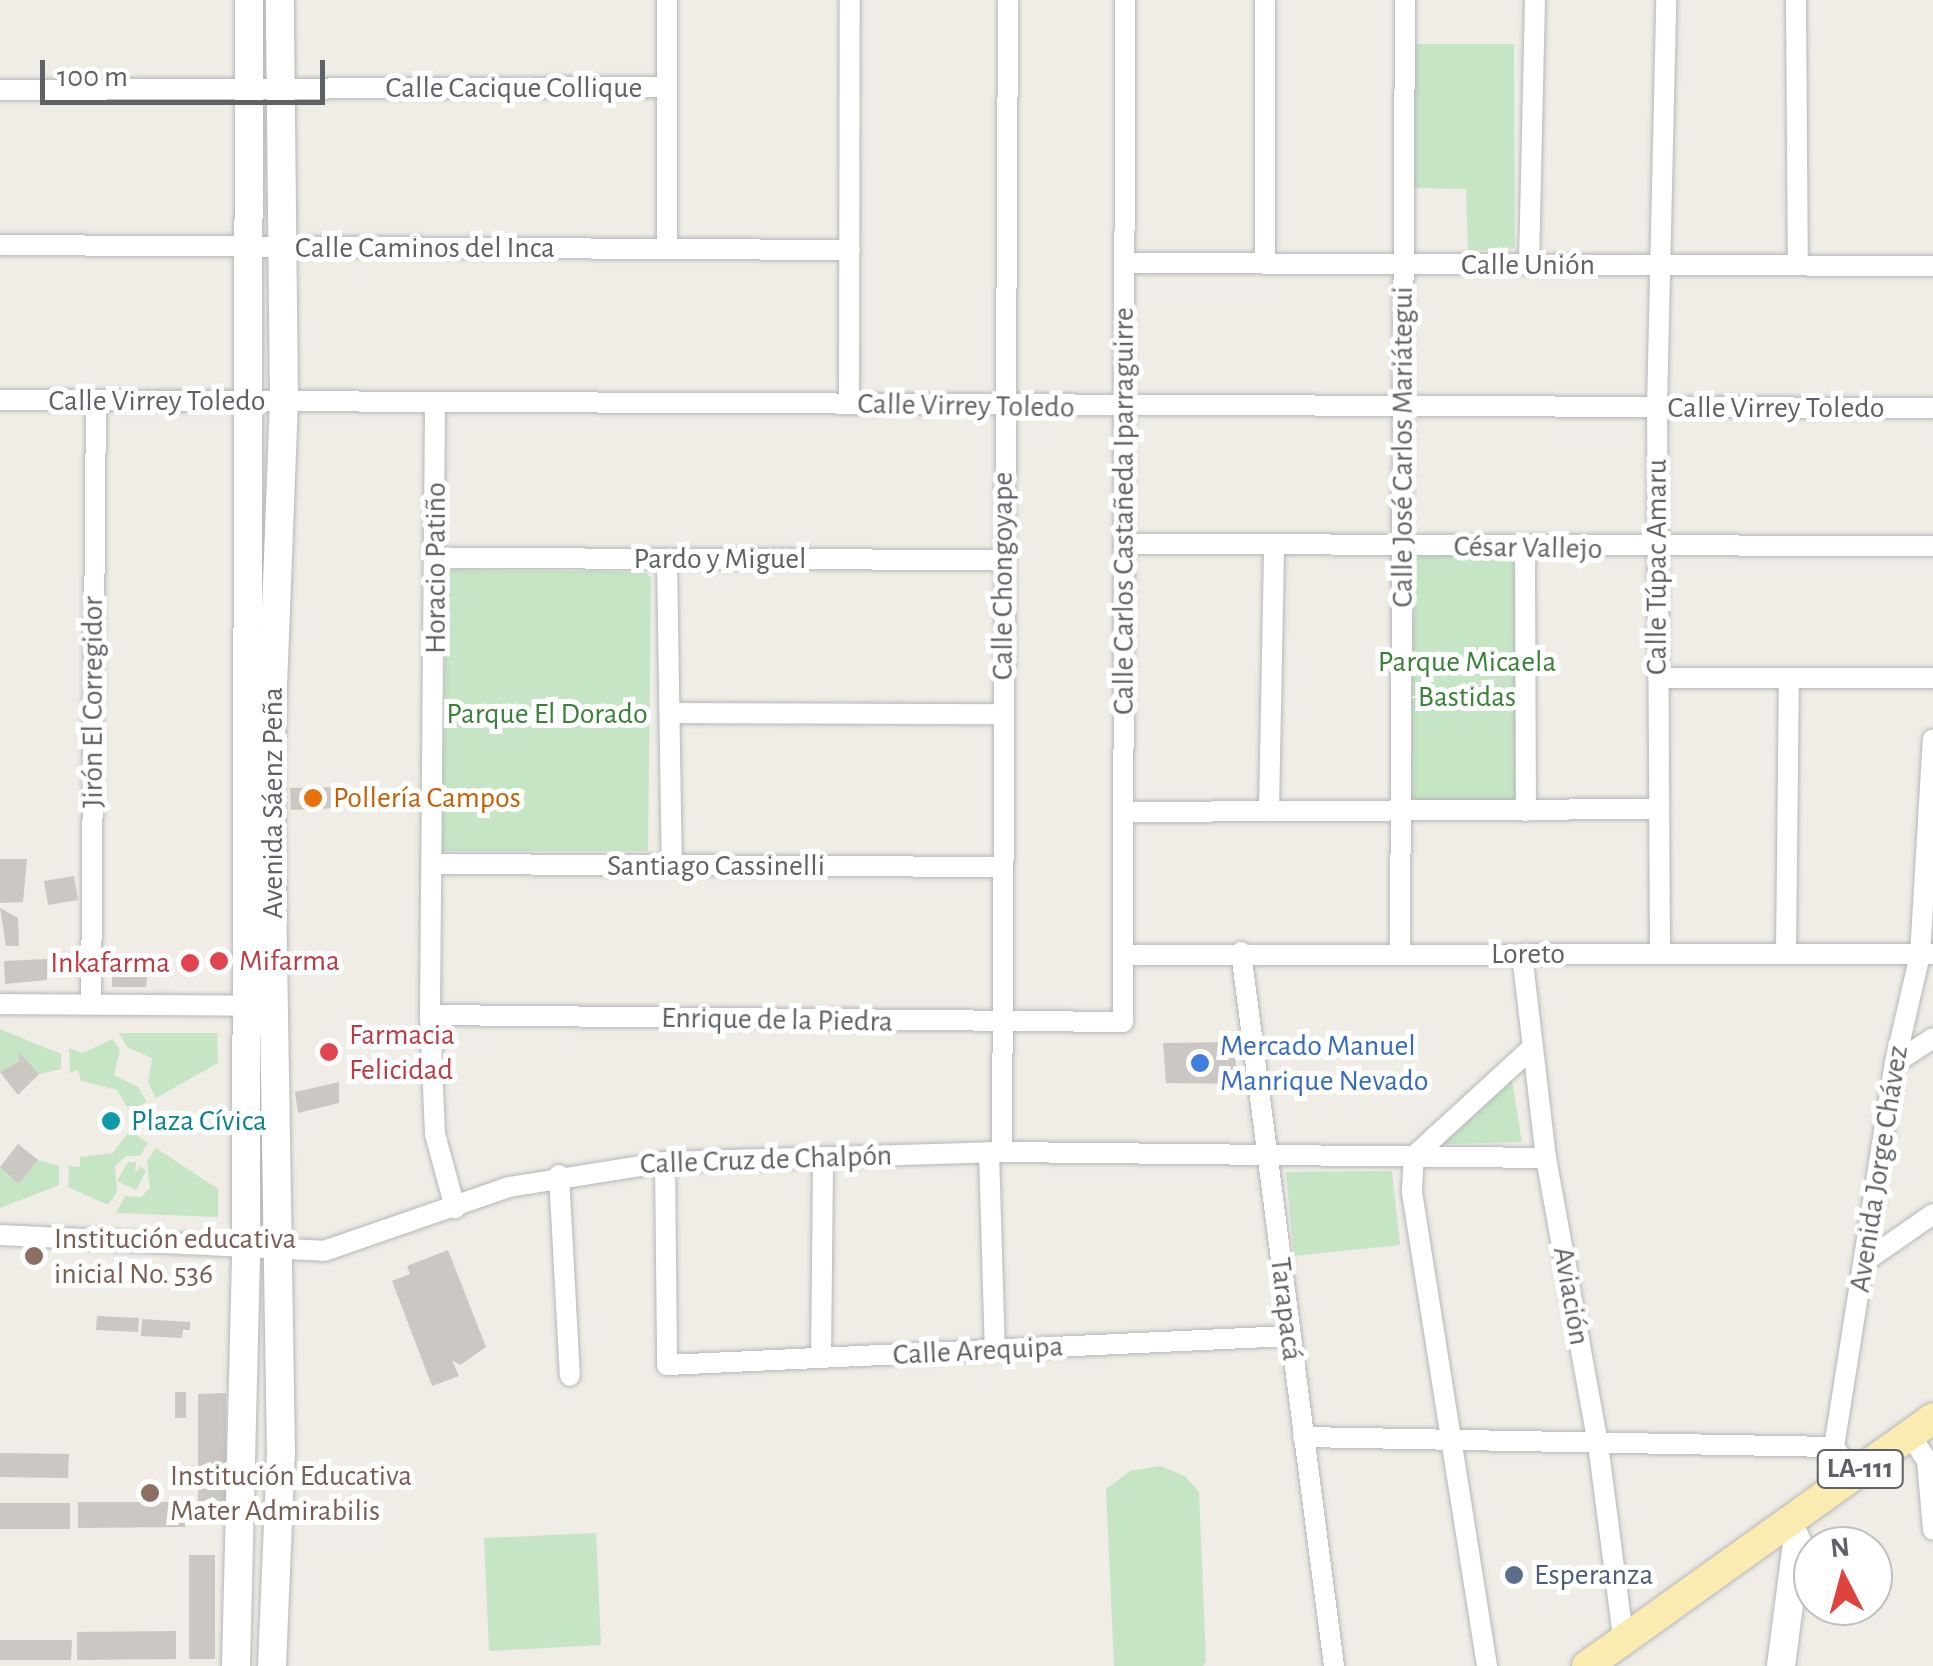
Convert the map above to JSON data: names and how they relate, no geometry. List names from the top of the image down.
{
  "streets": {
    "main road": ["LA-111"],
    "street": [
      "Calle Cacique Collique",
      "Calle Caminos del Inca",
      "Calle Unión",
      "Calle Virrey Toledo",
      "Calle José Carlos Mariátegui",
      "Calle Carlos Castañeda Iparraguirre",
      "César Vallejo",
      "Pardo y Miguel",
      "Calle Túpac Amaru",
      "Horacio Patiño",
      "Calle Chongoyape",
      "Jirón El Corregidor",
      "Avenida Sáenz Peña",
      "Santiago Cassinelli",
      "Loreto",
      "Enrique de la Piedra",
      "Calle Cruz de Chalpón",
      "Avenida Jorge Chávez",
      "Aviación",
      "Tarapacá",
      "Calle Arequipa"
    ]
  },
  "crossings": [
    ["Calle Cacique Collique", "Avenida Sáenz Peña"],
    ["Calle Caminos del Inca", "Avenida Sáenz Peña"],
    ["Calle Unión", "Calle José Carlos Mariátegui"],
    ["Calle Unión", "Calle Carlos Castañeda Iparraguirre"],
    ["Calle Unión", "Calle Túpac Amaru"],
    ["Calle Virrey Toledo", "Calle José Carlos Mariátegui"],
    ["Calle Virrey Toledo", "Calle Carlos Castañeda Iparraguirre"],
    ["Calle Virrey Toledo", "Calle Túpac Amaru"],
    ["Calle Virrey Toledo", "Horacio Patiño"],
    ["Calle Virrey Toledo", "Calle Chongoyape"],
    ["Calle Virrey Toledo", "Jirón El Corregidor"],
    ["Calle Virrey Toledo", "Avenida Sáenz Peña"],
    ["Calle José Carlos Mariátegui", "César Vallejo"],
    ["Calle José Carlos Mariátegui", "Loreto"],
    ["Calle Carlos Castañeda Iparraguirre", "César Vallejo"],
    ["Calle Carlos Castañeda Iparraguirre", "Loreto"],
    ["Calle Carlos Castañeda Iparraguirre", "Enrique de la Piedra"],
    ["César Vallejo", "Calle Túpac Amaru"],
    ["Pardo y Miguel", "Horacio Patiño"],
    ["Pardo y Miguel", "Calle Chongoyape"],
    ["Calle Túpac Amaru", "Loreto"],
    ["Horacio Patiño", "Santiago Cassinelli"],
    ["Horacio Patiño", "Enrique de la Piedra"],
    ["Horacio Patiño", "Calle Cruz de Chalpón"],
    ["Calle Chongoyape", "Santiago Cassinelli"],
    ["Calle Chongoyape", "Enrique de la Piedra"],
    ["Calle Chongoyape", "Calle Cruz de Chalpón"],
    ["Calle Chongoyape", "Calle Arequipa"],
    ["Avenida Sáenz Peña", "Calle Cruz de Chalpón"],
    ["Loreto", "Avenida Jorge Chávez"],
    ["Loreto", "Aviación"],
    ["Loreto", "Tarapacá"],
    ["Calle Cruz de Chalpón", "Aviación"],
    ["Calle Cruz de Chalpón", "Tarapacá"],
    ["Calle Cruz de Chalpón", "Calle Arequipa"],
    ["Tarapacá", "Calle Arequipa"]
  ],
  "parks": ["Parque Micaela Bastidas", "Parque El Dorado"],
  "places": [
    "Pollería Campos",
    "Mifarma",
    "Inkafarma",
    "Farmacia Felicidad",
    "Mercado Manuel Manrique Nevado",
    "Plaza Cívica",
    "Institución educativa inicial No. 536",
    "Institución Educativa Mater Admirabilis",
    "Esperanza"
  ],
  "scale_bar": "100 m",
  "north": "top"
}
